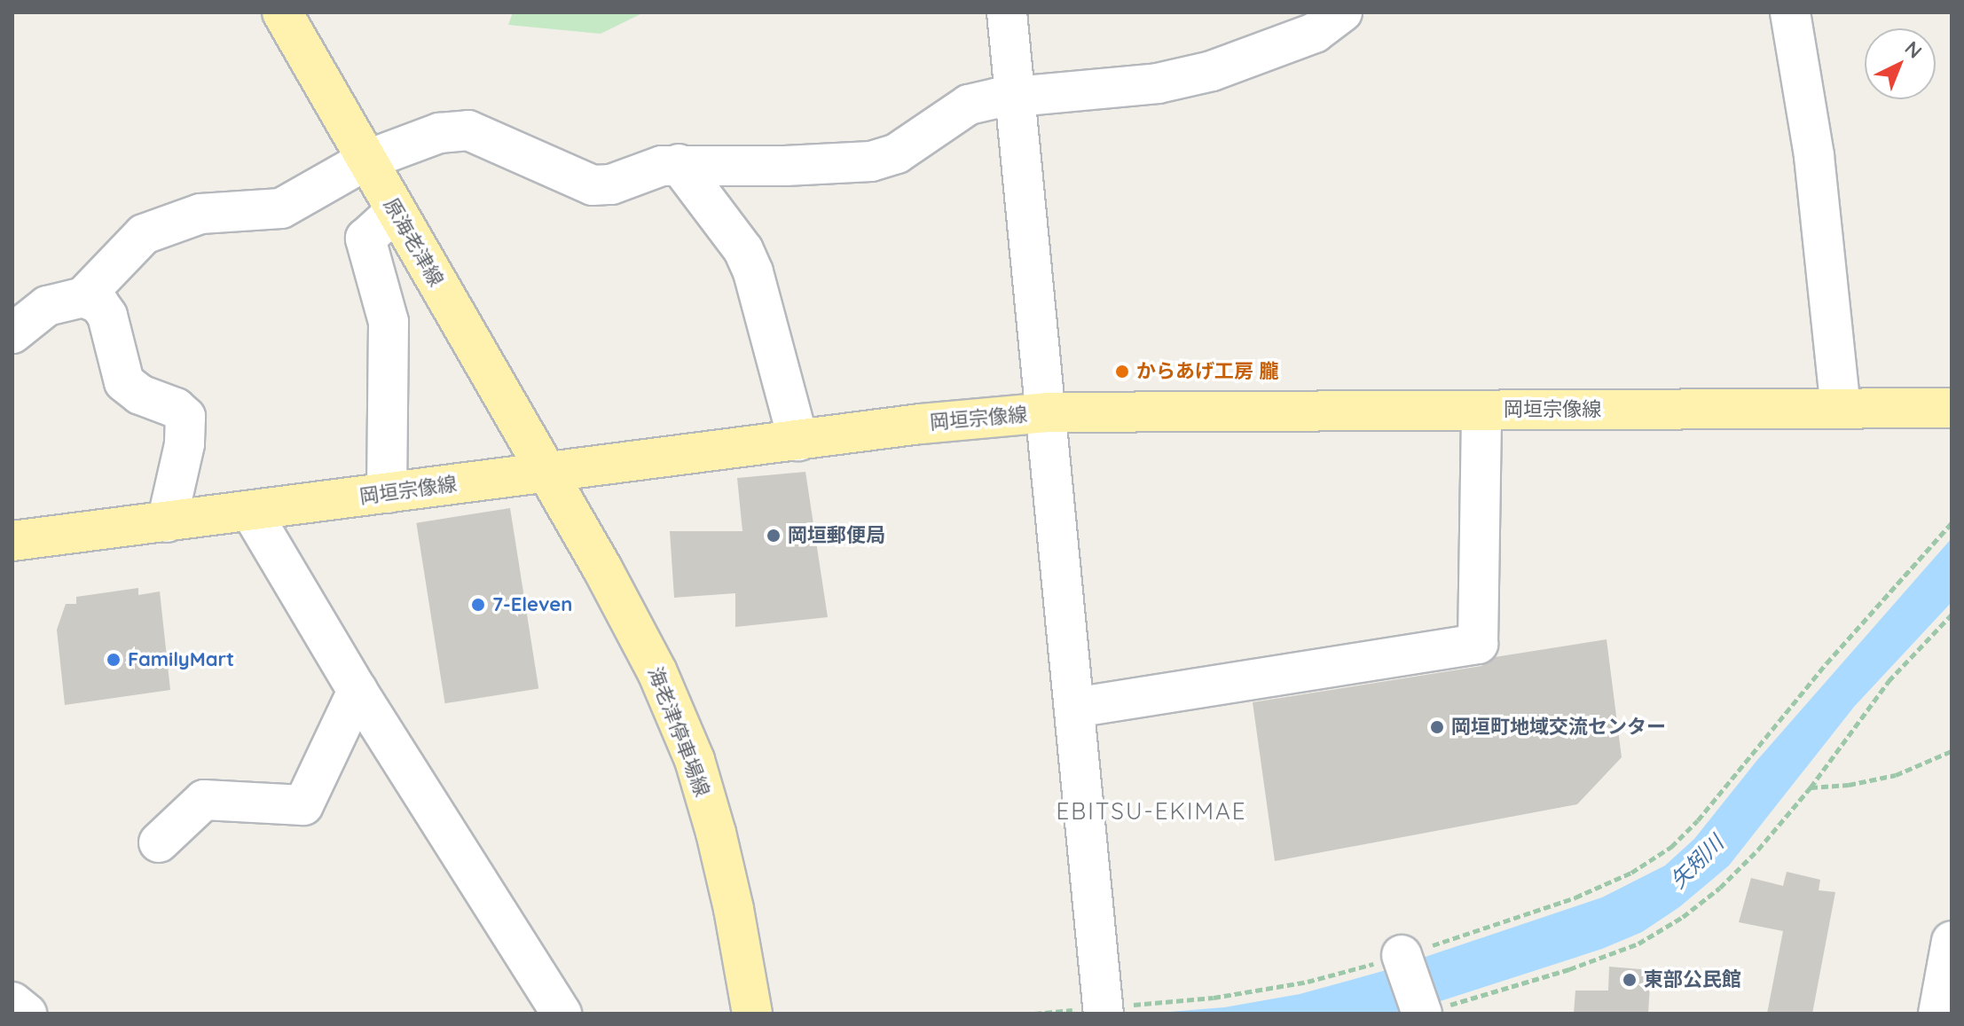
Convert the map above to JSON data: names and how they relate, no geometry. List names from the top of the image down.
{
  "streets": {
    "main road": ["原海老津線", "岡垣宗像線", "海老津停車場線"]
  },
  "crossings": [
    ["原海老津線", "岡垣宗像線"],
    ["原海老津線", "海老津停車場線"],
    ["岡垣宗像線", "海老津停車場線"]
  ],
  "districts": ["EBITSU-EKIMAE"],
  "water": ["矢矧川"],
  "places": [
    "からあげ工房 朧",
    "岡垣郵便局",
    "7-Eleven",
    "FamilyMart",
    "岡垣町地域交流センター",
    "東部公民館"
  ],
  "north": "top right"
}
